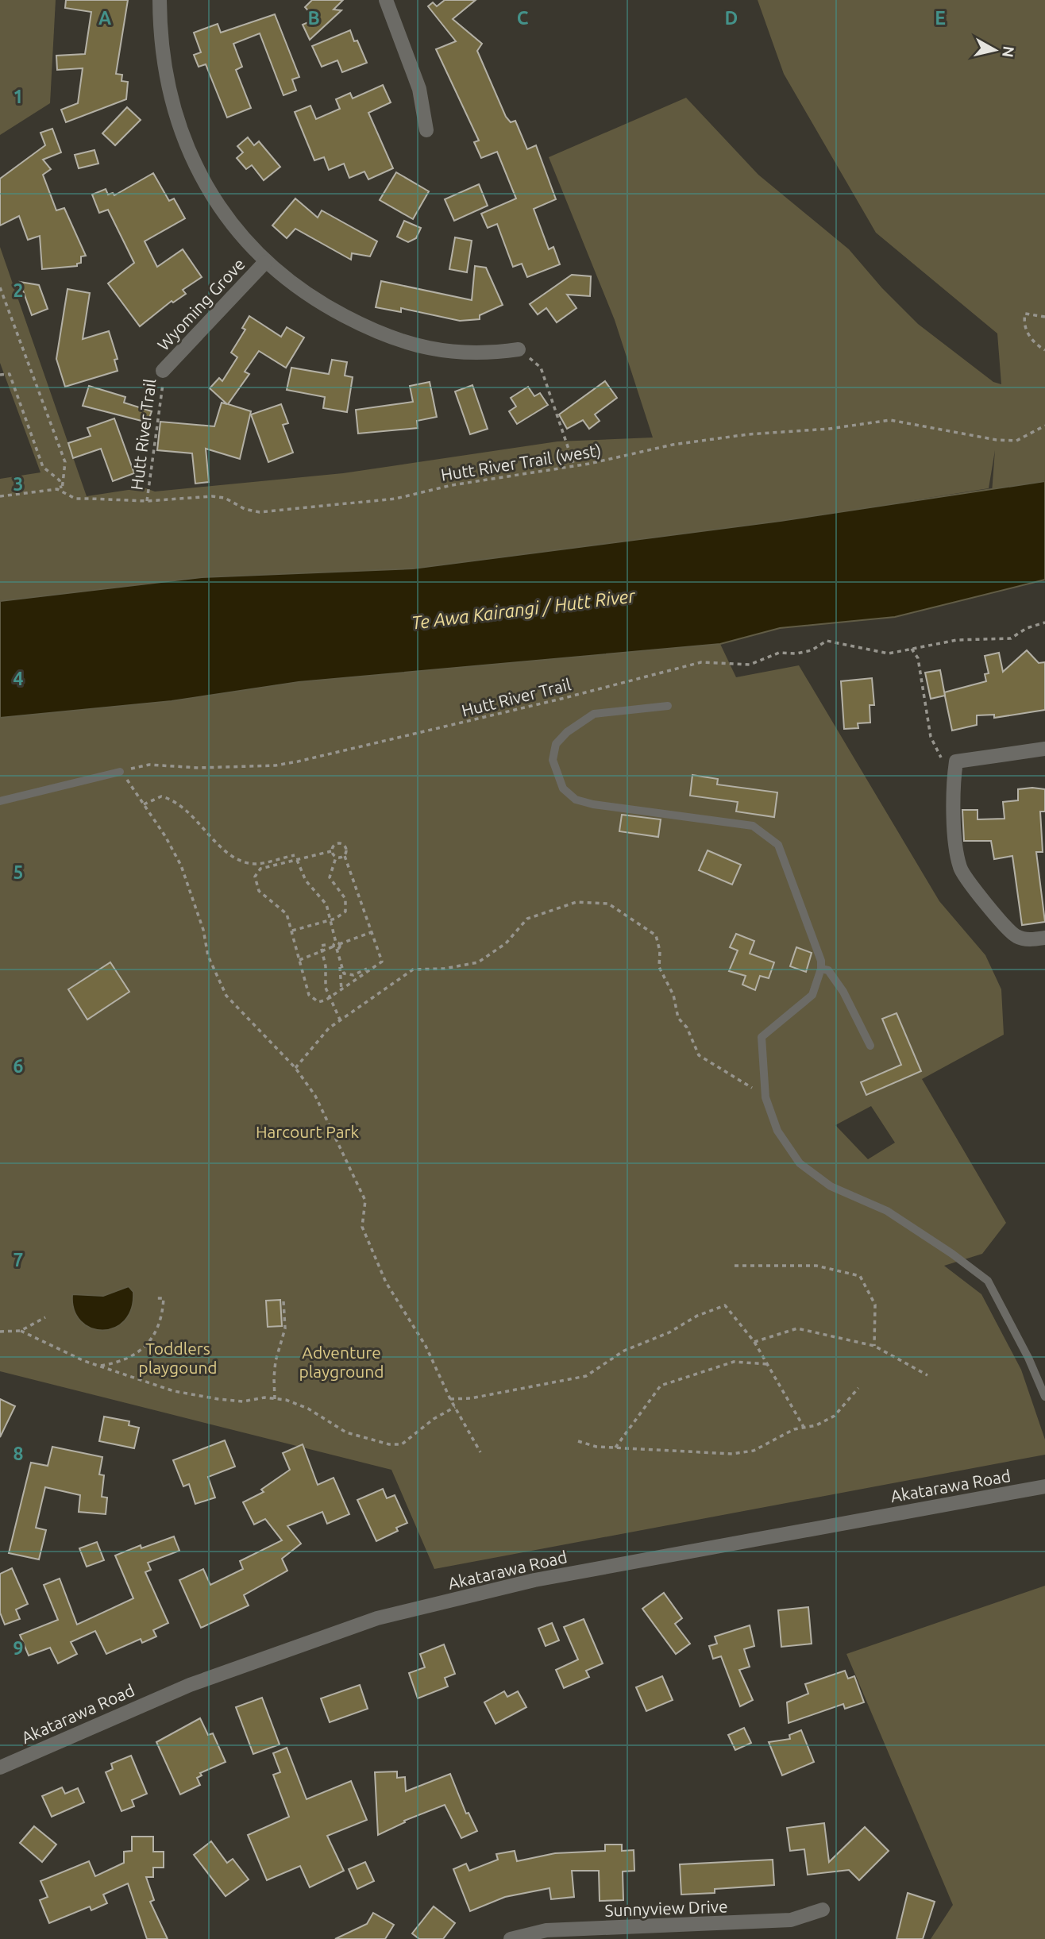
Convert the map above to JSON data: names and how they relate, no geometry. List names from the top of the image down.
{
  "streets": {
    "street": ["Wyoming Grove", "Akatarawa Road", "Sunnyview Drive"],
    "path": ["Hutt River Trail", "Hutt River Trail (west)"]
  },
  "crossings": [
    ["Wyoming Grove", "Hutt River Trail"],
    ["Hutt River Trail", "Hutt River Trail (west)"]
  ],
  "water": ["Te Awa Kairangi / Hutt River"],
  "parks": ["Harcourt Park", "Toddlers playgound", "Adventure playground"],
  "north": "right",
  "grid": {
    "columns": [
      "A",
      "B",
      "C",
      "D",
      "E"
    ],
    "rows": [
      "1",
      "2",
      "3",
      "4",
      "5",
      "6",
      "7",
      "8",
      "9"
    ]
  }
}
